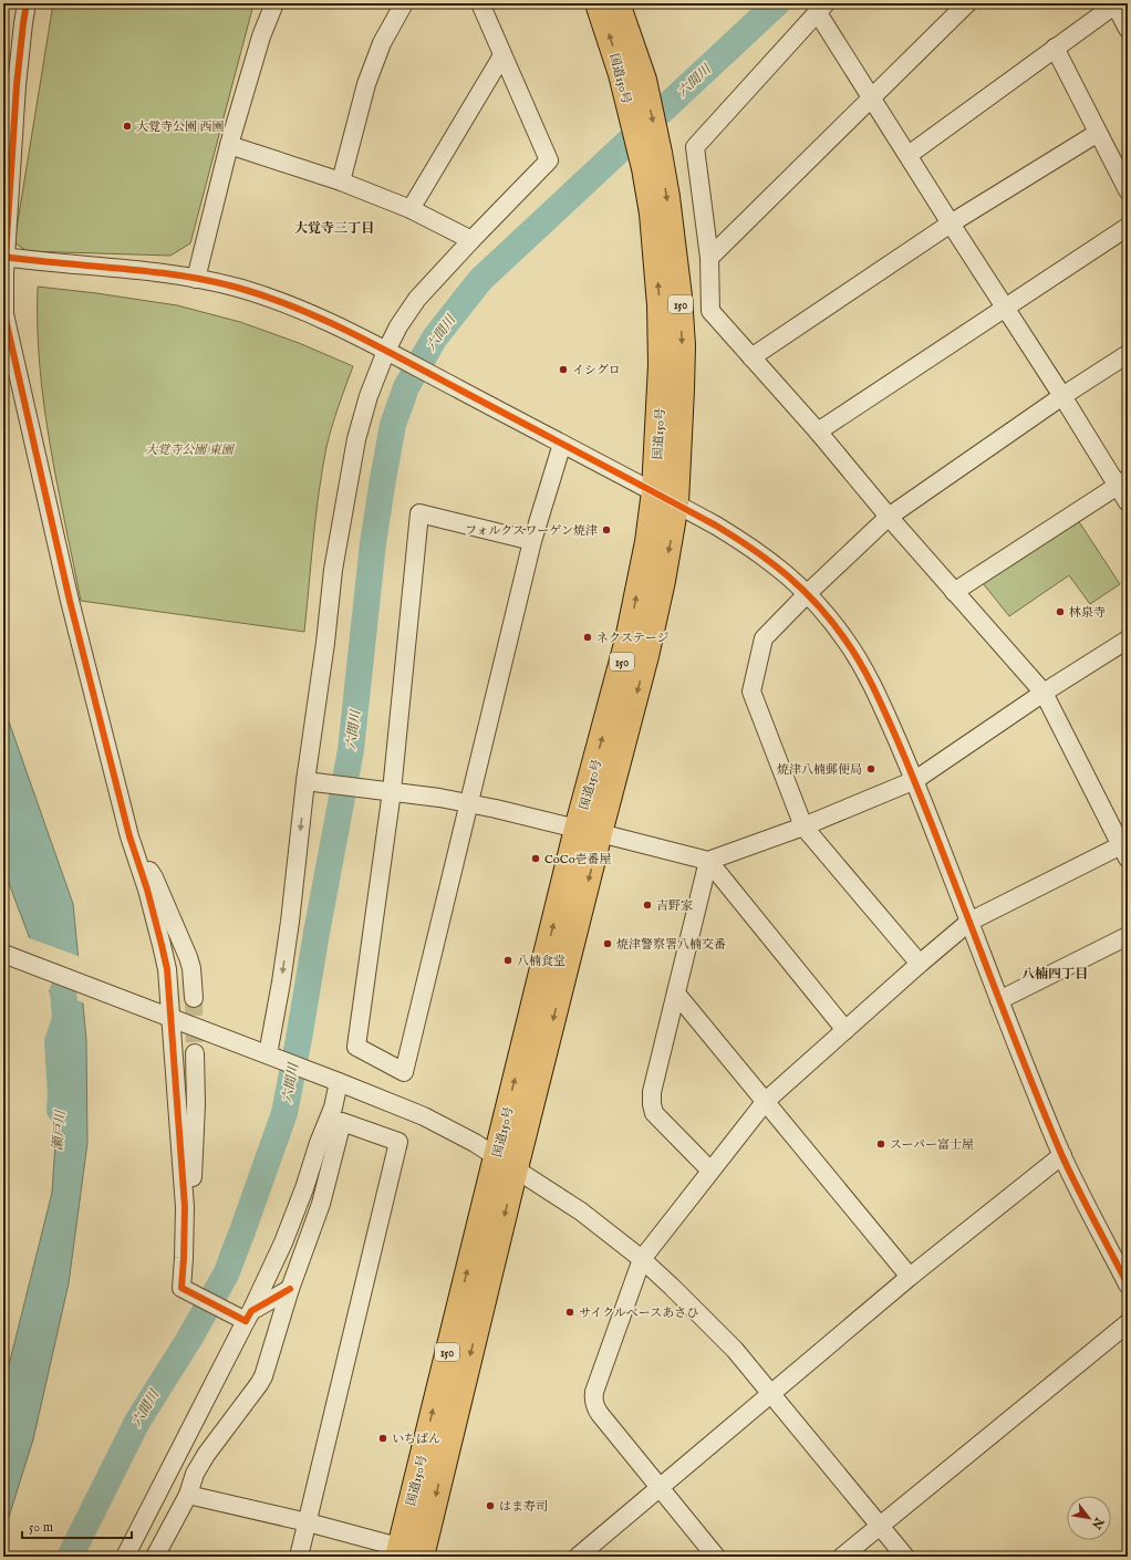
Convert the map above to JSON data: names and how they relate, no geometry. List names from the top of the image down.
{
  "streets": {
    "highway": ["国道150号", "150"]
  },
  "districts": ["大覚寺三丁目", "八楠四丁目"],
  "water": ["六間川", "瀬戸川"],
  "parks": ["大覚寺公園 東園"],
  "places": [
    "大覚寺公園 西園",
    "イシグロ",
    "フォルクスワーゲン焼津",
    "林泉寺",
    "ネクステージ",
    "焼津八楠郵便局",
    "CoCo壱番屋",
    "吉野家",
    "焼津警察署八楠交番",
    "八楠食堂",
    "スーパー富士屋",
    "サイクルベースあさひ",
    "いちばん",
    "はま寿司"
  ],
  "scale_bar": "50 m",
  "north": "bottom right"
}
